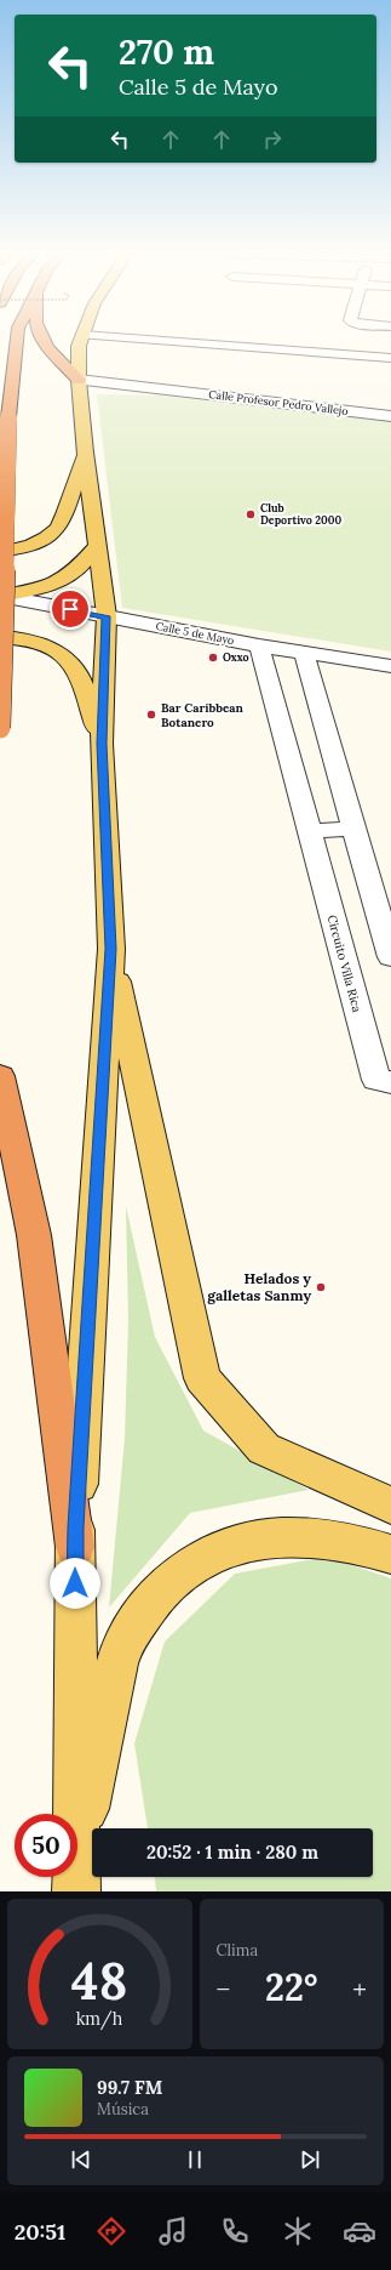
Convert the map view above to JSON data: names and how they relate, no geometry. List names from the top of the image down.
{
  "streets": {
    "street": ["Calle Profesor Pedro Vallejo", "Calle 5 de Mayo", "Circuito Villa Rica"]
  },
  "crossings": [
    ["Calle 5 de Mayo", "Circuito Villa Rica"]
  ],
  "places": [
    "Club Deportivo 2000",
    "Oxxo",
    "Bar Caribbean Botanero",
    "Helados y galletas Sanmy"
  ],
  "page": {
    "turn": ["270 m", "Calle 5 de Mayo"],
    "limit": "50",
    "trip": "20:52 · 1 min · 280 m",
    "tile": "Clima",
    "heat": ["−", "22°", "+"],
    "song": ["99.7 FM", "Música"],
    "tabs": "20:51",
    "gauge": ["48", "km/h"]
  }
}
